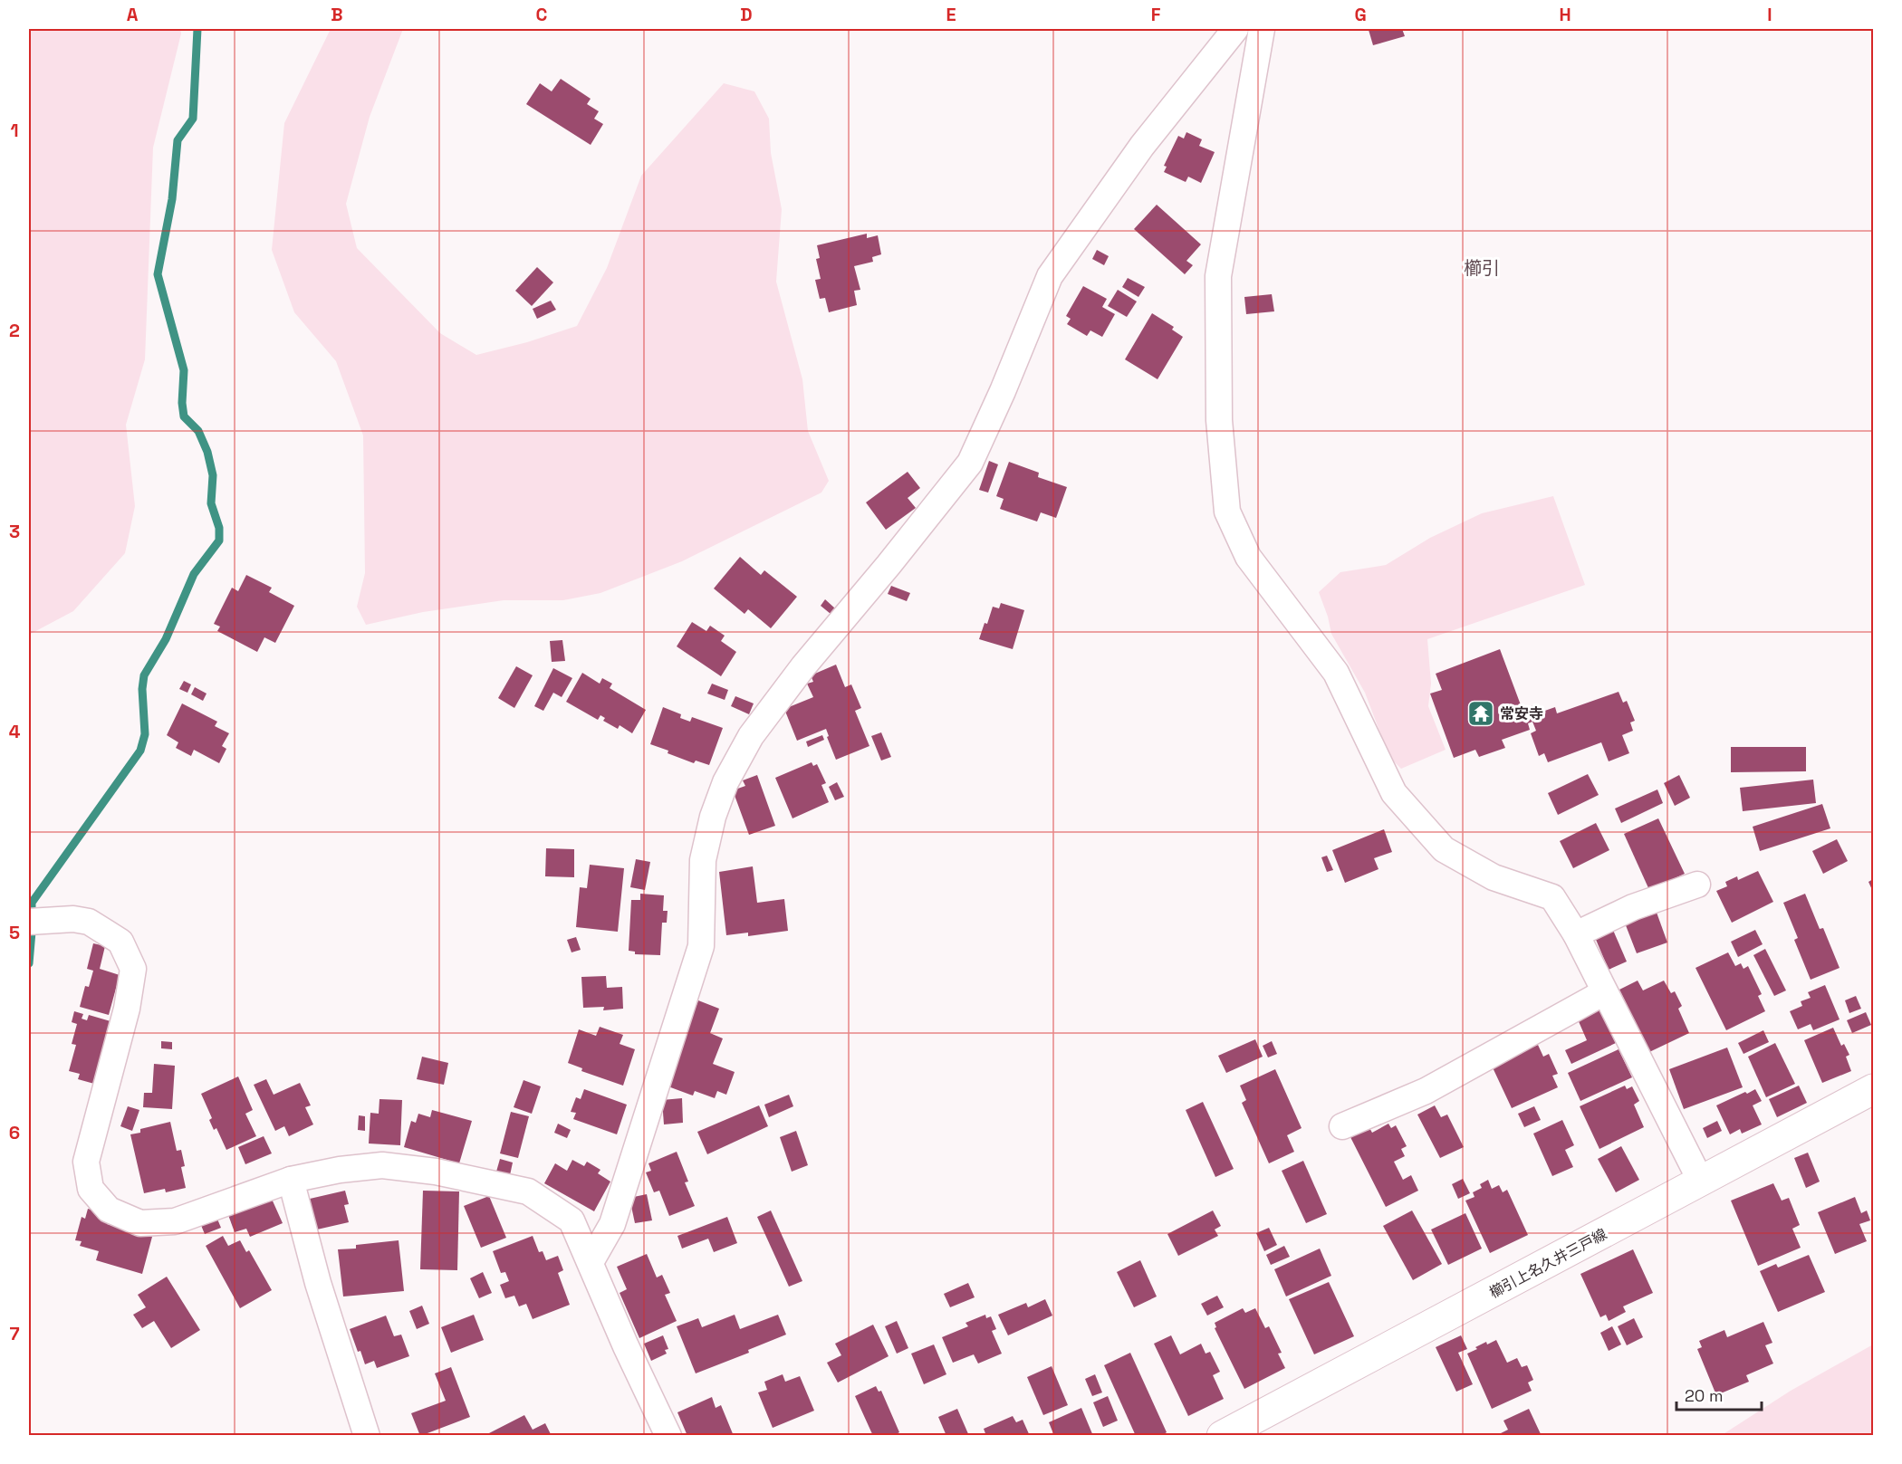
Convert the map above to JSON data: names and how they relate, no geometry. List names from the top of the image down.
{
  "streets": {
    "main road": ["櫛引上名久井三戸線"]
  },
  "districts": ["櫛引"],
  "places": {
    "temple": ["常安寺"]
  },
  "scale_bar": "20 m",
  "grid": {
    "columns": [
      "A",
      "B",
      "C",
      "D",
      "E",
      "F",
      "G",
      "H",
      "I"
    ],
    "rows": [
      "1",
      "2",
      "3",
      "4",
      "5",
      "6",
      "7"
    ]
  }
}
